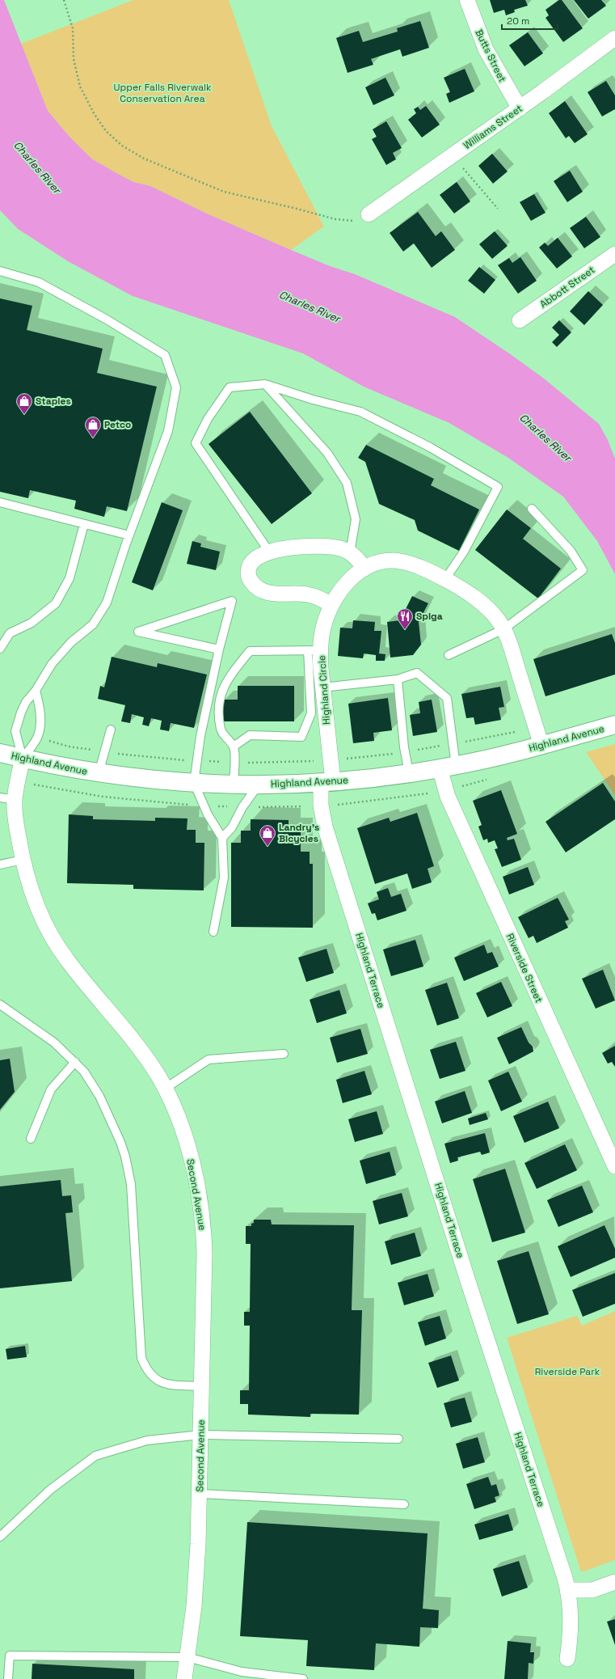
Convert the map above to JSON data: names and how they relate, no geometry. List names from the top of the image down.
{
  "streets": {
    "main road": ["Highland Avenue"],
    "street": [
      "Butts Street",
      "Williams Street",
      "Abbott Street",
      "Highland Circle",
      "Riverside Street",
      "Highland Terrace",
      "Second Avenue"
    ]
  },
  "crossings": [
    ["Butts Street", "Williams Street"],
    ["Highland Circle", "Highland Avenue"],
    ["Highland Circle", "Highland Terrace"],
    ["Highland Avenue", "Riverside Street"],
    ["Highland Avenue", "Highland Terrace"],
    ["Highland Avenue", "Second Avenue"]
  ],
  "water": ["Charles River"],
  "parks": ["Upper Falls Riverwalk Conservation Area", "Riverside Park"],
  "places": {
    "shop": ["Staples", "Petco", "Landry's Bicycles"],
    "restaurant": ["Spiga"]
  },
  "scale_bar": "20 m"
}
